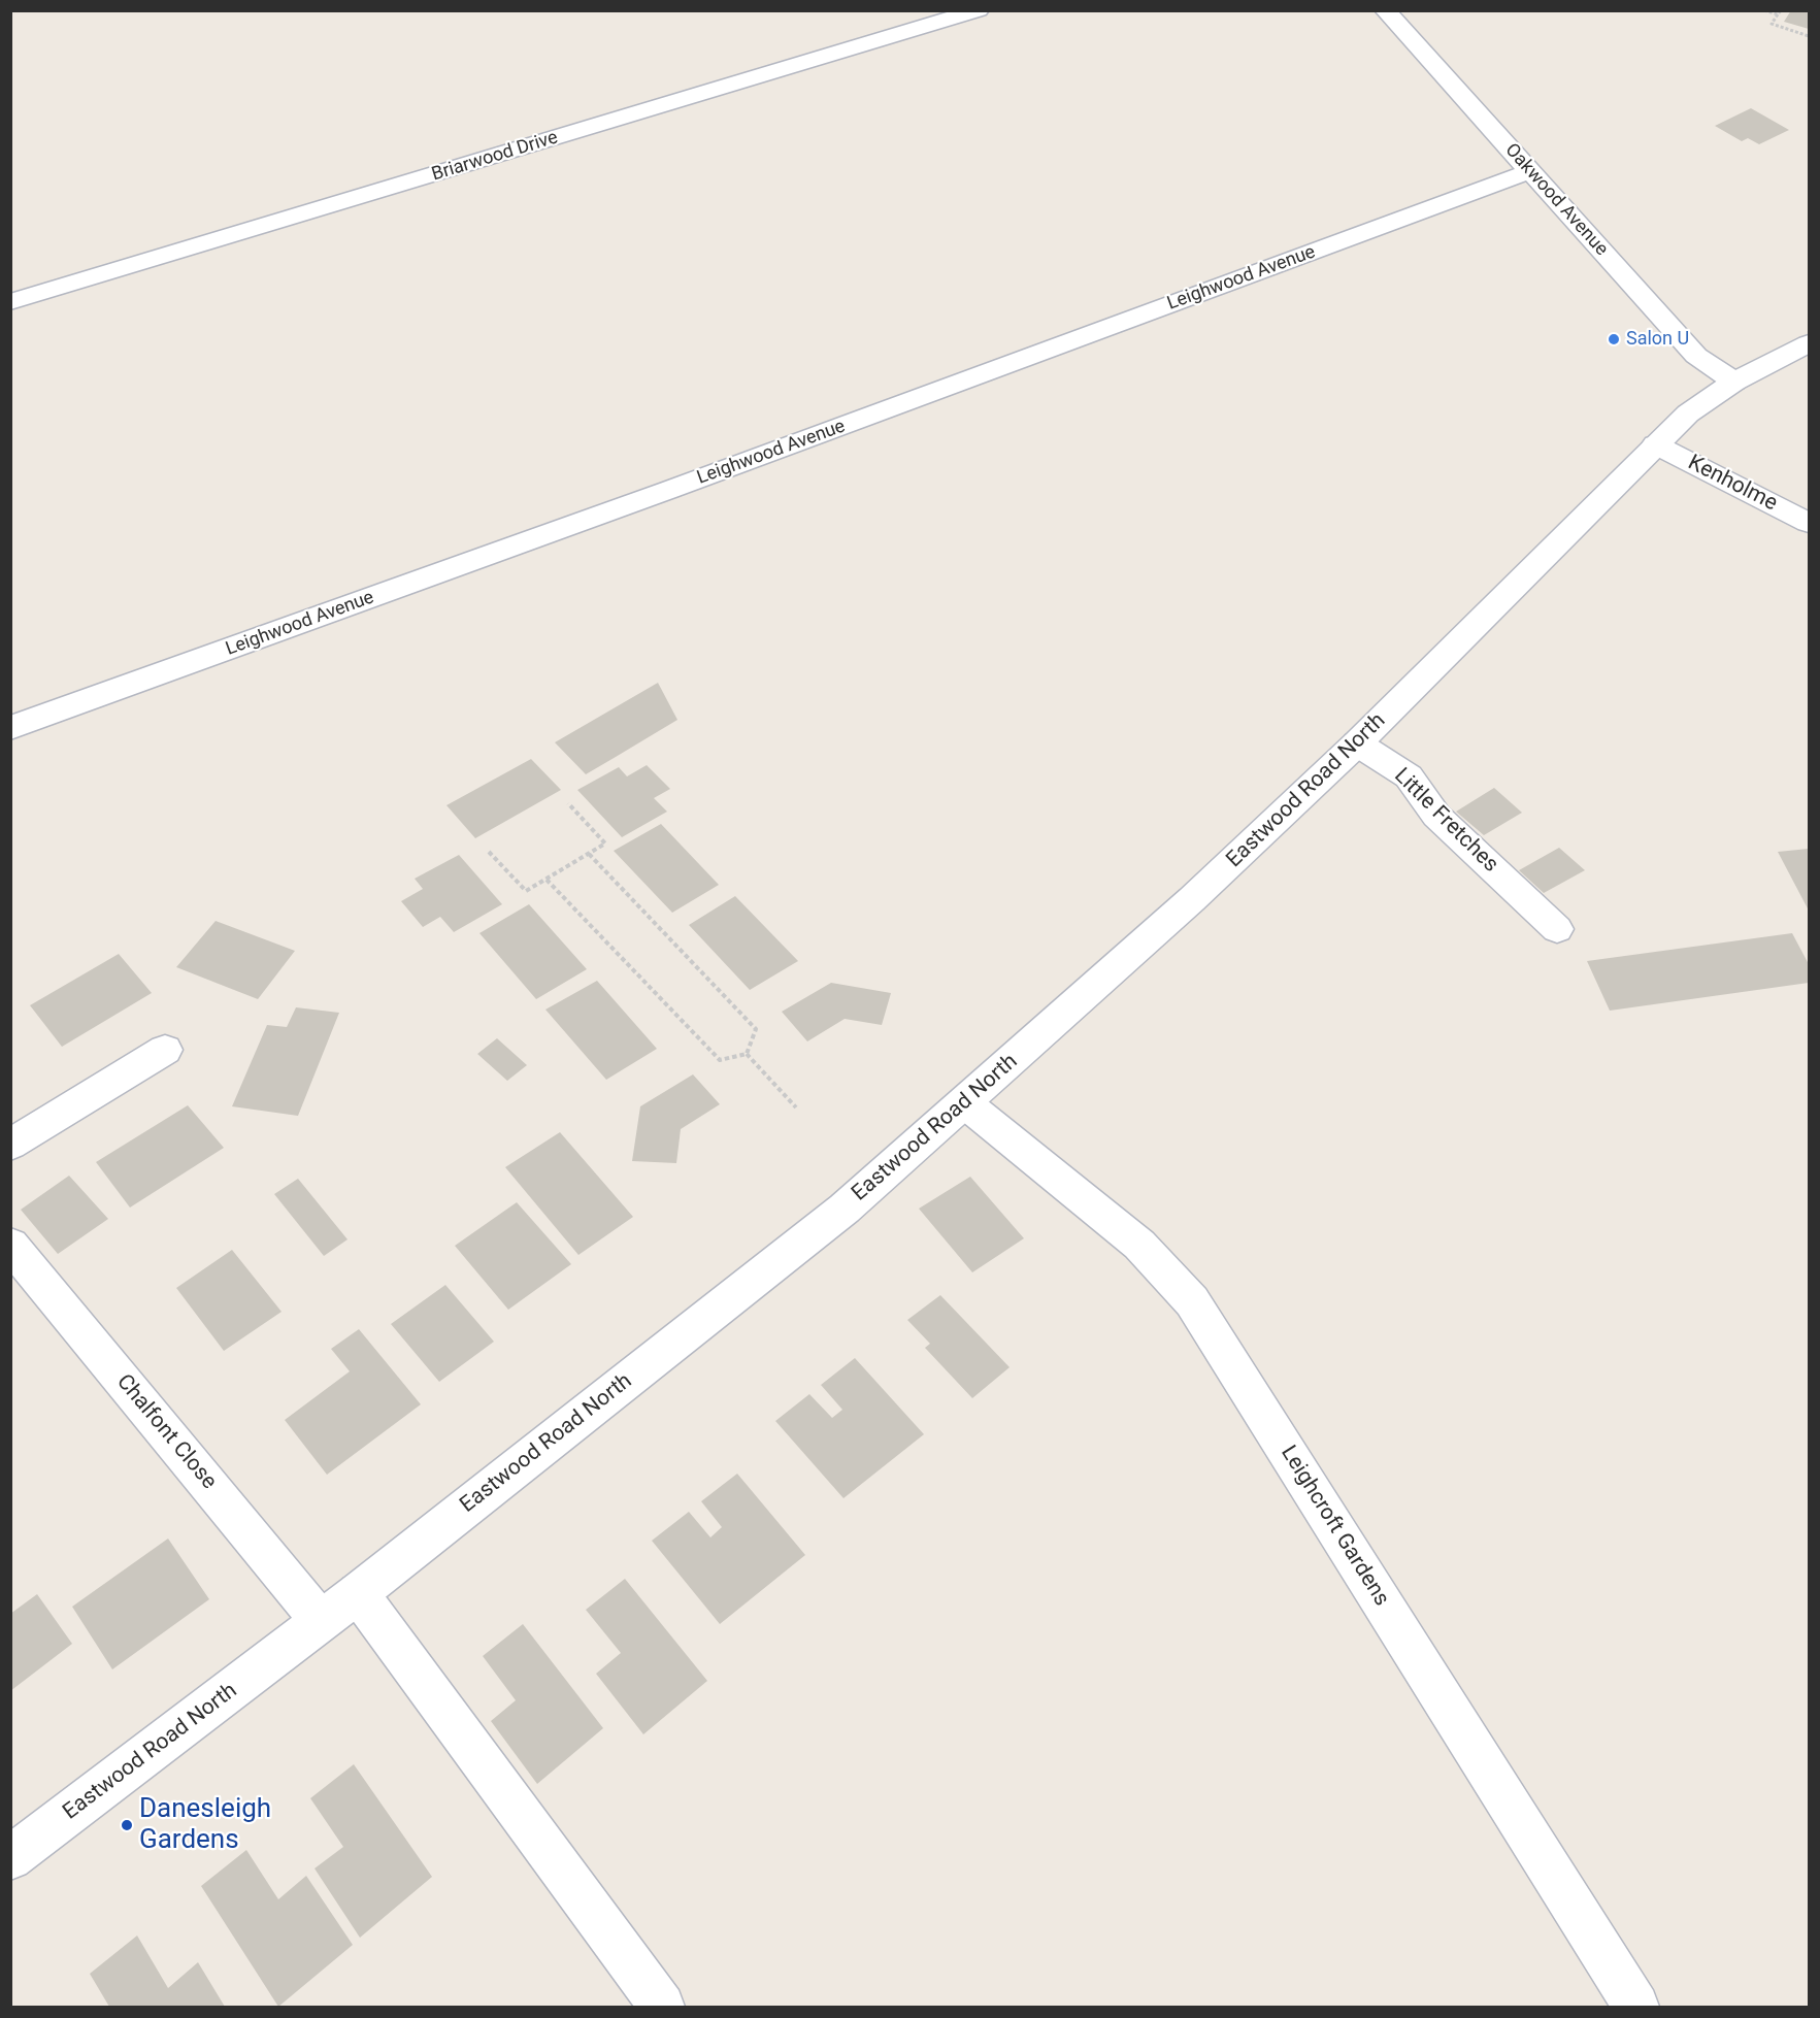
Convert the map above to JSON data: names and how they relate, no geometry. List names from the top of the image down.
{
  "streets": {
    "street": [
      "Briarwood Drive",
      "Oakwood Avenue",
      "Leighwood Avenue",
      "Kenholme",
      "Eastwood Road North",
      "Little Fretches",
      "Chalfont Close",
      "Leighcroft Gardens"
    ]
  },
  "crossings": [
    ["Oakwood Avenue", "Leighwood Avenue"],
    ["Oakwood Avenue", "Eastwood Road North"],
    ["Kenholme", "Eastwood Road North"],
    ["Eastwood Road North", "Little Fretches"],
    ["Eastwood Road North", "Chalfont Close"],
    ["Eastwood Road North", "Leighcroft Gardens"]
  ],
  "places": ["Salon U", "Danesleigh Gardens"]
}
